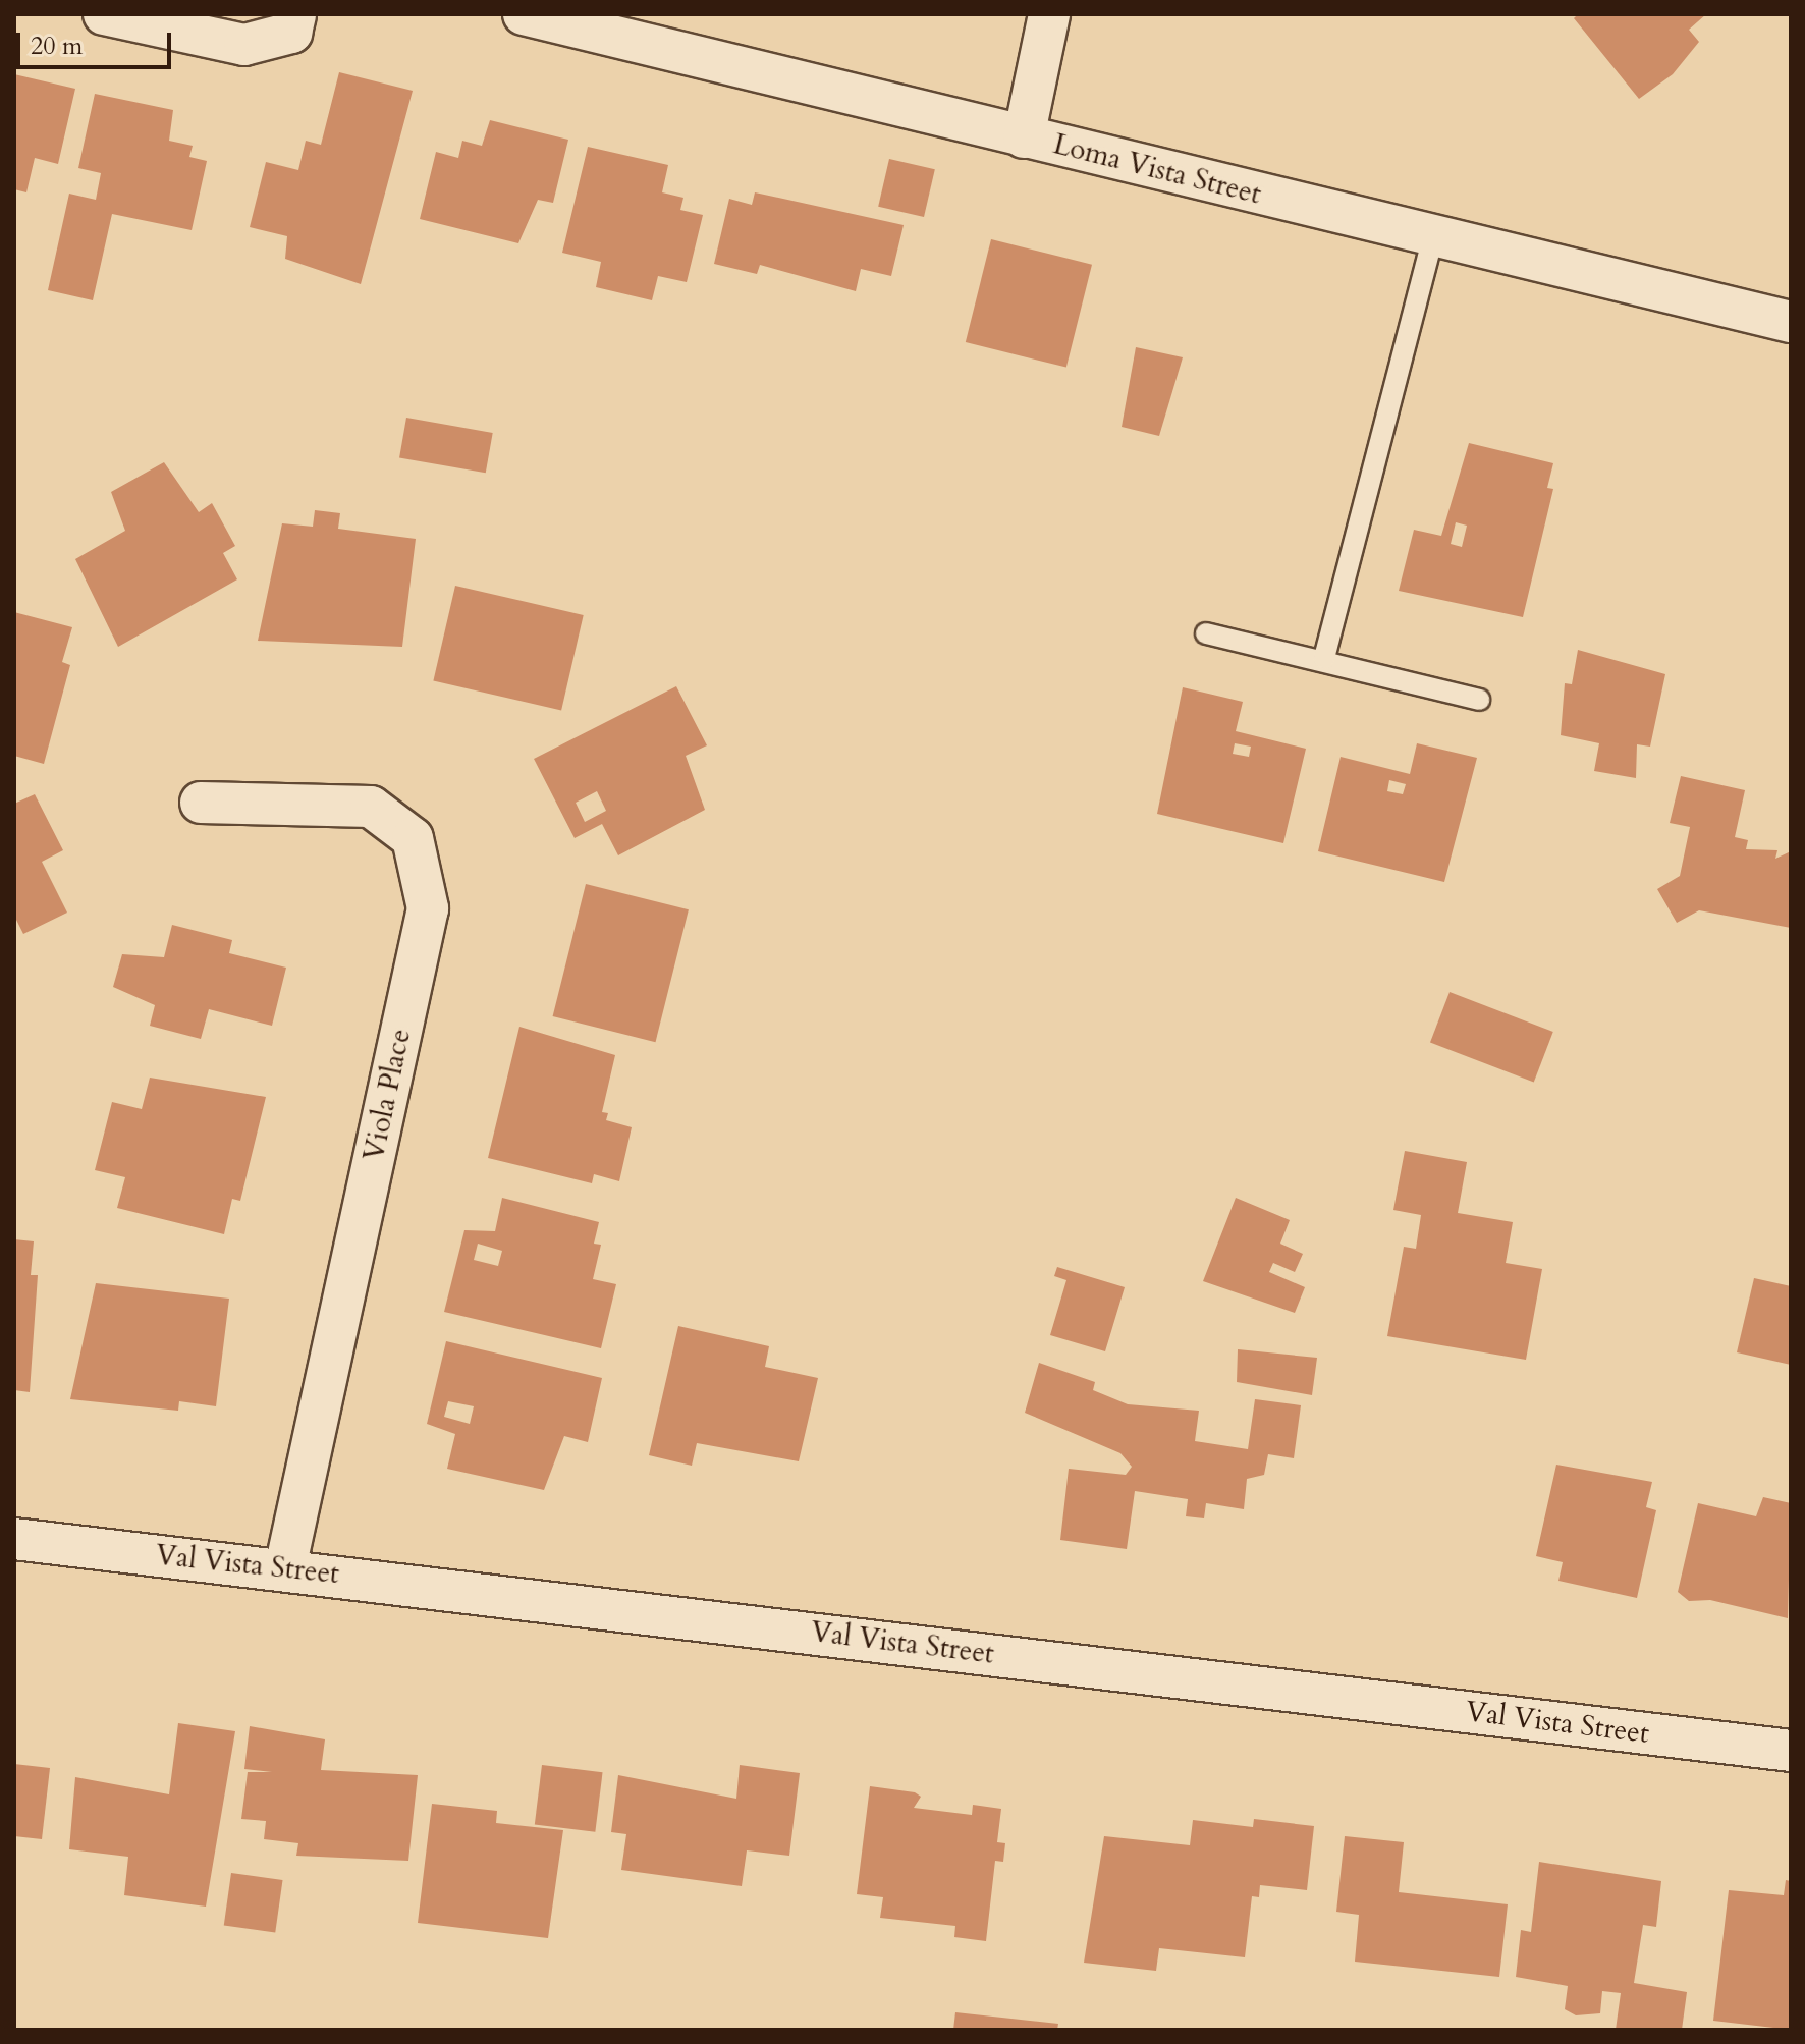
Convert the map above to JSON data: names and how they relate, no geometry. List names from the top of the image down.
{
  "streets": {
    "street": ["Loma Vista Street", "Viola Place", "Val Vista Street"]
  },
  "crossings": [
    ["Viola Place", "Val Vista Street"]
  ],
  "scale_bar": "20 m"
}
